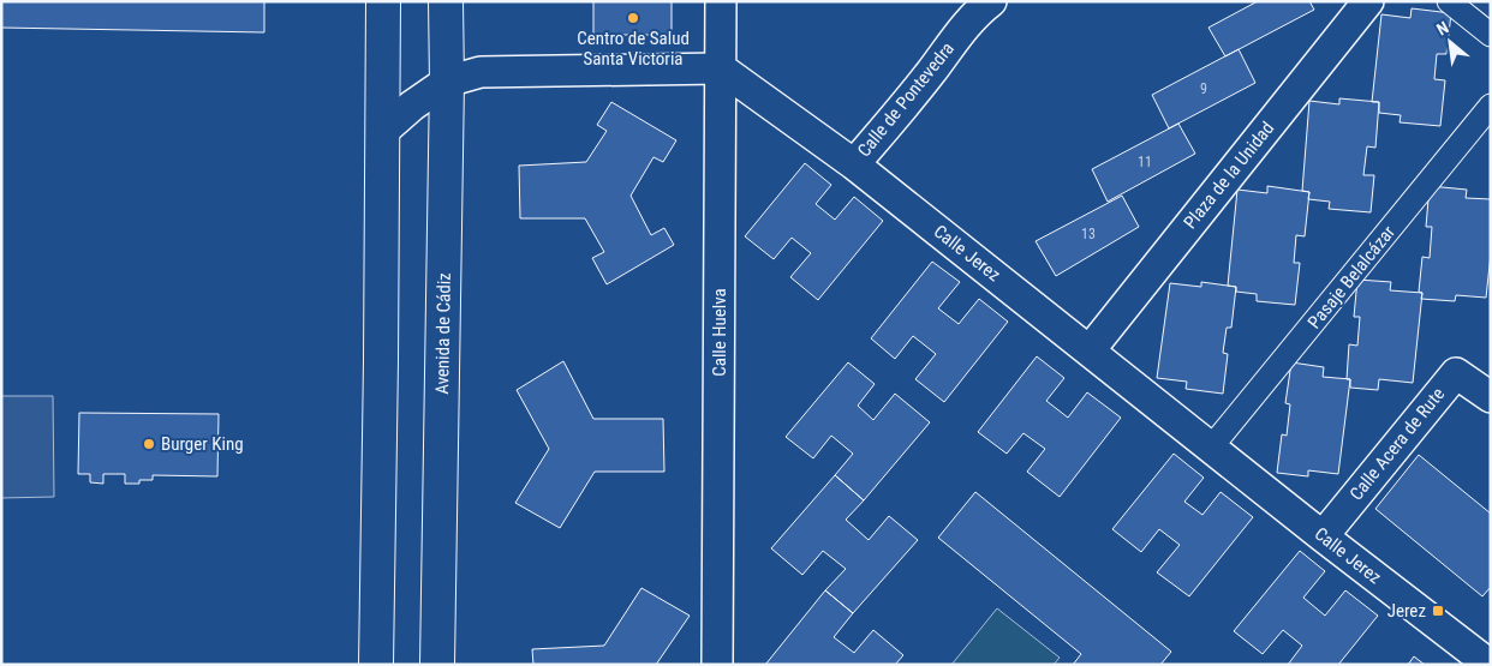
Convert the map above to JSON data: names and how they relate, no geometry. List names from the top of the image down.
{
  "streets": {
    "main road": ["Avenida de Cádiz"],
    "street": [
      "Calle de Pontevedra",
      "Plaza de la Unidad",
      "Calle Jerez",
      "Pasaje Belalcázar",
      "Calle Huelva",
      "Calle Acera de Rute"
    ]
  },
  "crossings": [
    ["Calle de Pontevedra", "Calle Jerez"],
    ["Plaza de la Unidad", "Calle Jerez"],
    ["Calle Jerez", "Pasaje Belalcázar"],
    ["Calle Jerez", "Calle Huelva"],
    ["Calle Jerez", "Calle Acera de Rute"]
  ],
  "places": {
    "other": ["Centro de Salud Santa Victoria", "Burger King"],
    "transit": ["Jerez"]
  },
  "house_numbers": ["9", "11", "13"],
  "north": "top left"
}
